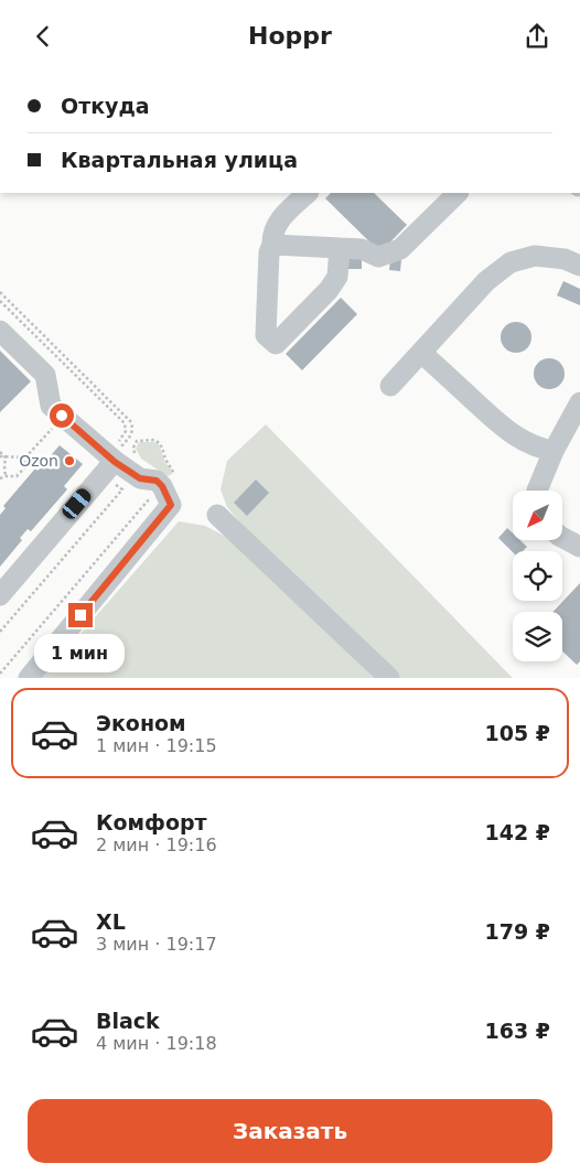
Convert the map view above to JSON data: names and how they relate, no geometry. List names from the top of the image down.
{
  "places": ["Ozon"],
  "north": "bottom left",
  "page": {
    "header": "Hoppr",
    "banner": ["Откуда", "Квартальная улица"],
    "bubble": "1 мин",
    "list": [
      {
        "name": "Эконом",
        "note": "1 мин · 19:15",
        "value": "105 ₽"
      },
      {
        "name": "Комфорт",
        "note": "2 мин · 19:16",
        "value": "142 ₽"
      },
      {
        "name": "XL",
        "note": "3 мин · 19:17",
        "value": "179 ₽"
      },
      {
        "name": "Black",
        "note": "4 мин · 19:18",
        "value": "163 ₽"
      }
    ],
    "buttons": "Заказать"
  }
}
